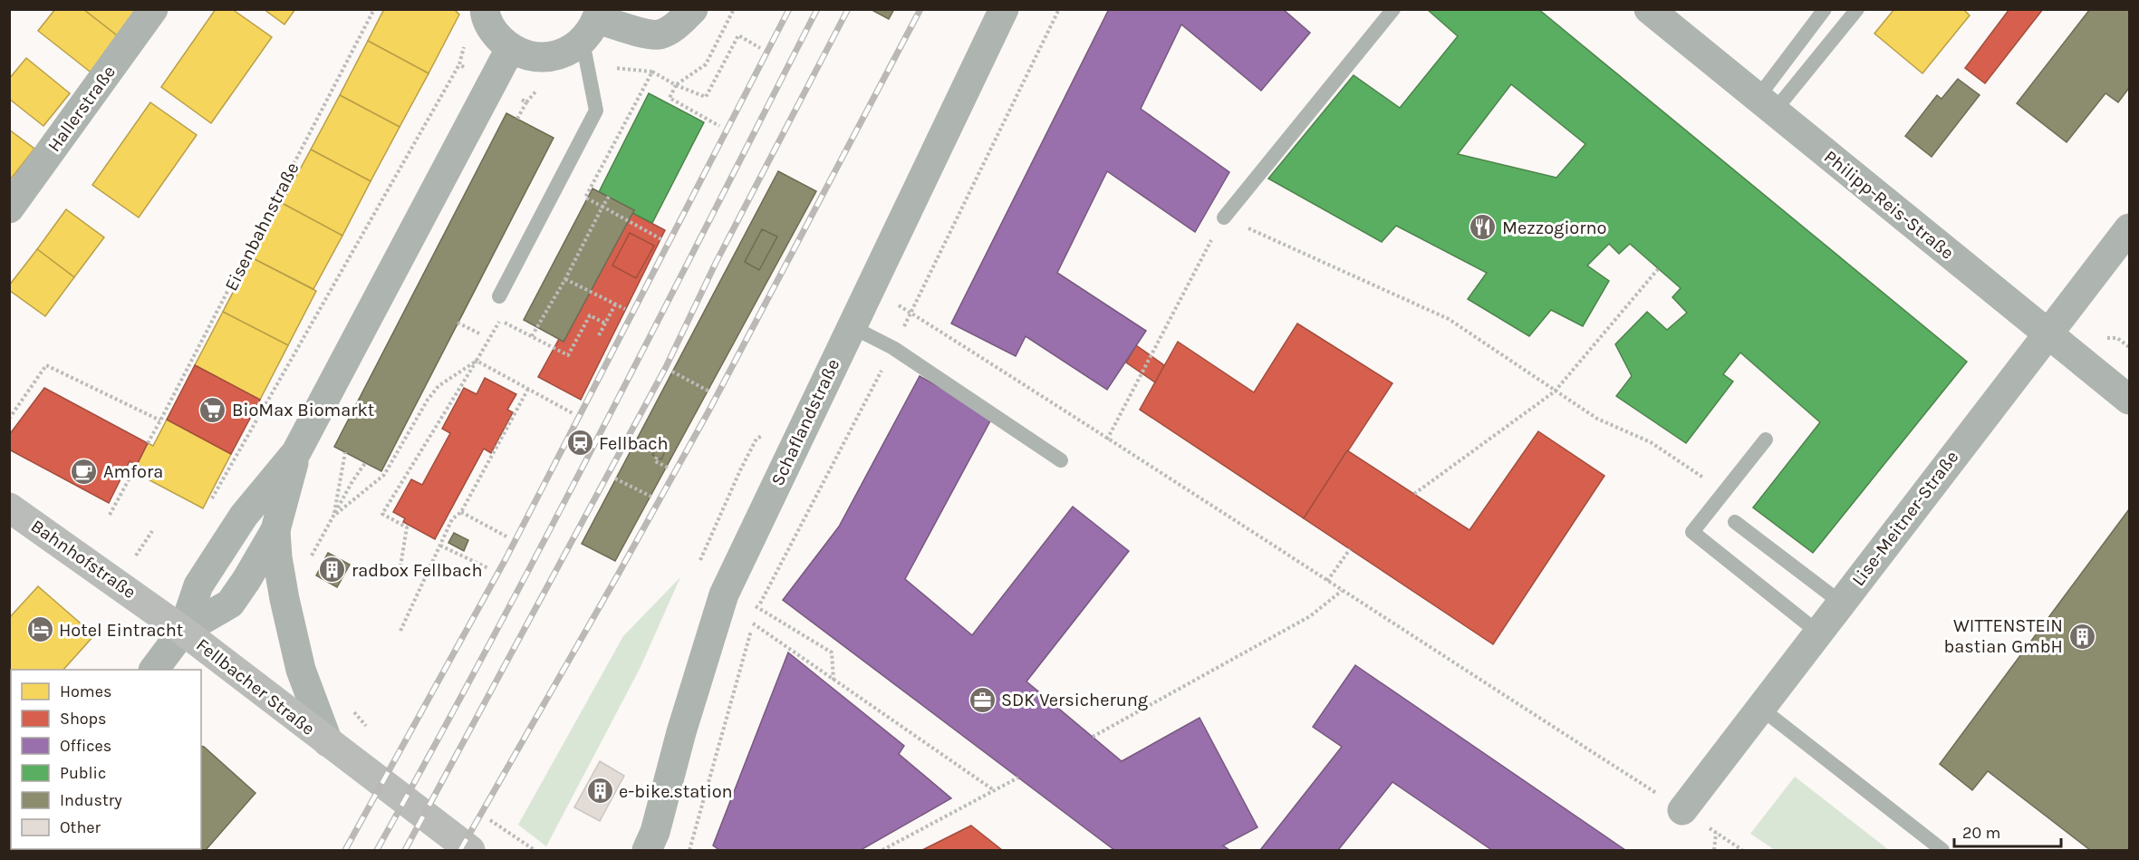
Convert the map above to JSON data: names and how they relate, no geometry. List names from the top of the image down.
{
  "streets": {
    "street": [
      "Hallerstraße",
      "Philipp-Reis-Straße",
      "Schaflandstraße",
      "Lise-Meitner-Straße",
      "Bahnhofstraße",
      "Fellbacher Straße"
    ],
    "path": ["Eisenbahnstraße"]
  },
  "crossings": [
    ["Philipp-Reis-Straße", "Lise-Meitner-Straße"],
    ["Bahnhofstraße", "Fellbacher Straße"]
  ],
  "places": {
    "restaurant": ["Mezzogiorno"],
    "supermarket": ["BioMax Biomarkt"],
    "station": ["Fellbach"],
    "cafe": ["Amfora"],
    "building": ["radbox Fellbach", "WITTENSTEIN bastian GmbH", "e-bike.station"],
    "hotel": ["Hotel Eintracht"],
    "office": ["SDK Versicherung"]
  },
  "legend": [
    "Homes",
    "Shops",
    "Offices",
    "Public",
    "Industry",
    "Other"
  ],
  "scale_bar": "20 m"
}
